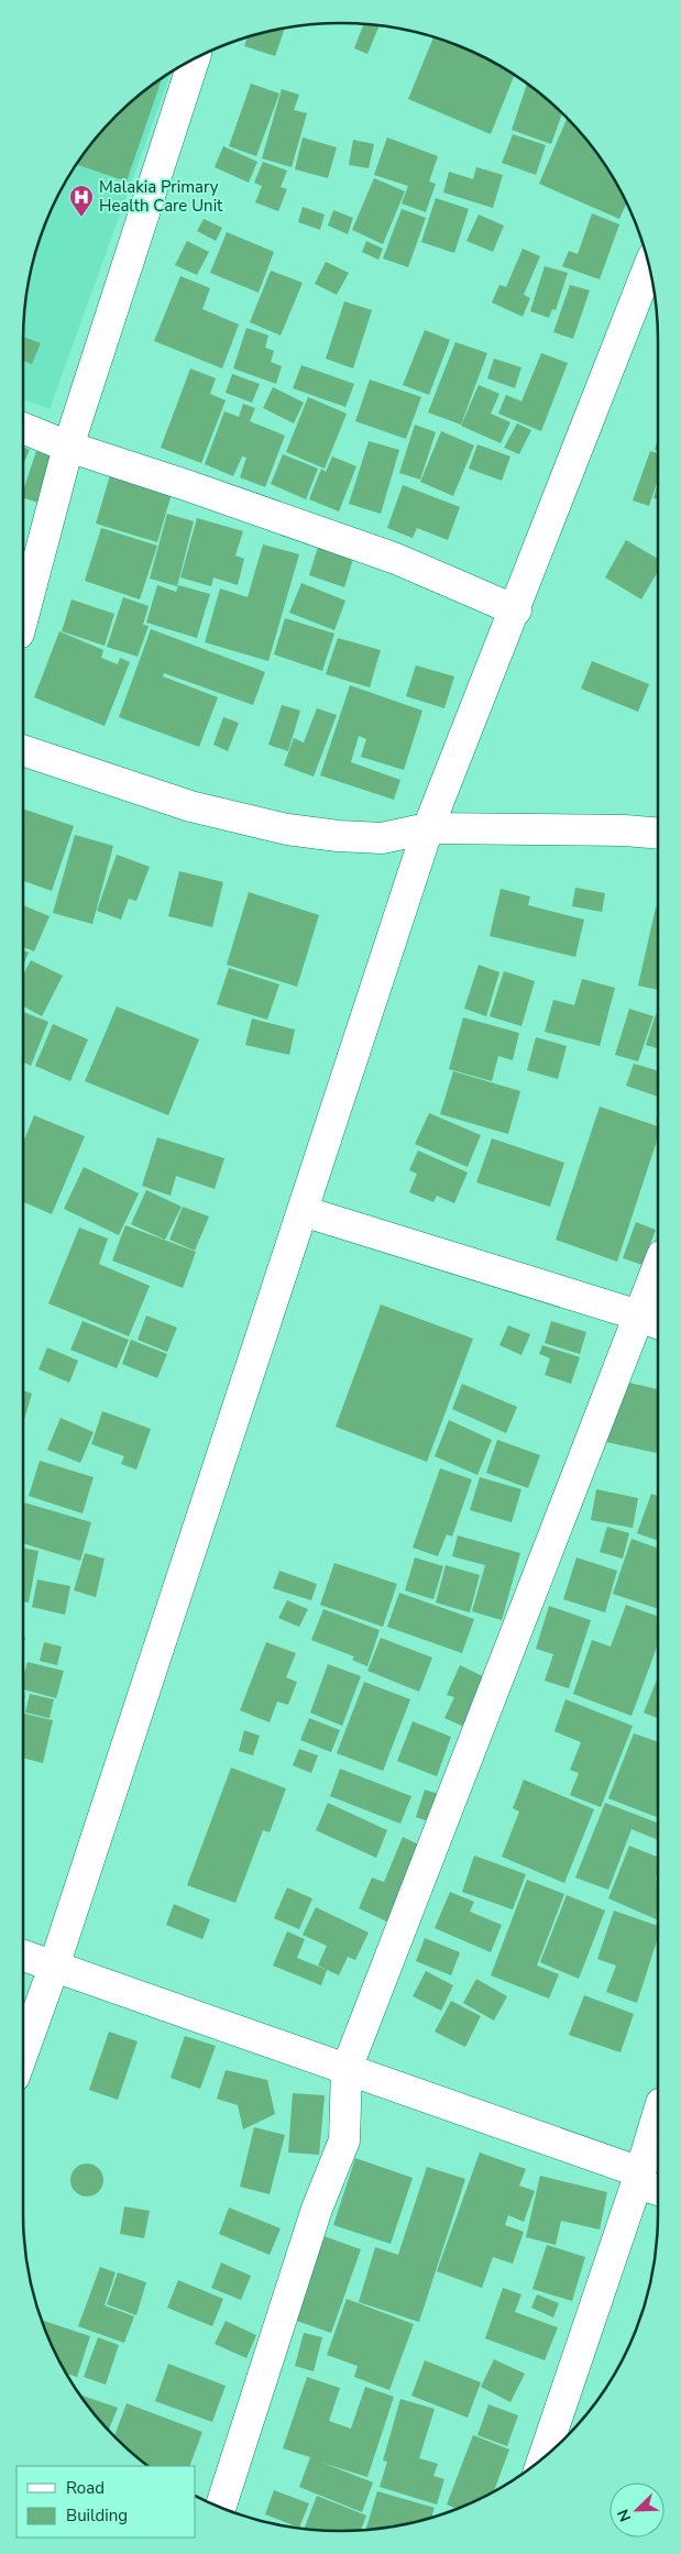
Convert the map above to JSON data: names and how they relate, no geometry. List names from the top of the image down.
{
  "places": {
    "hospital": ["Malakia Primary Health Care Unit"]
  },
  "legend": ["Road", "Building"],
  "north": "bottom left"
}
